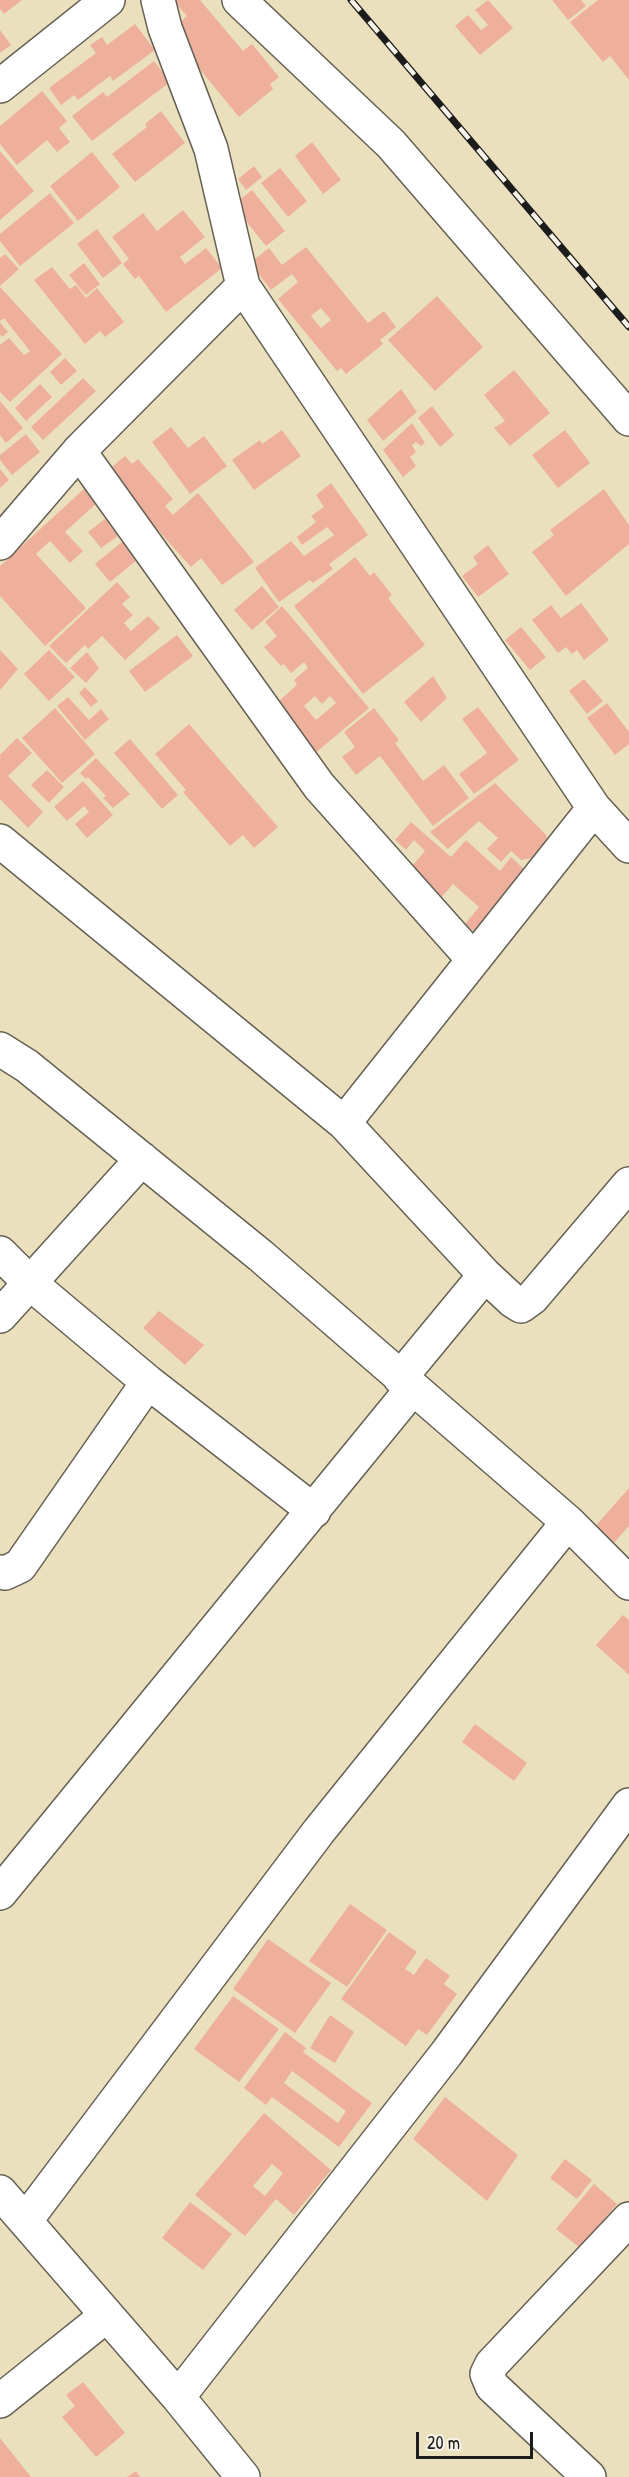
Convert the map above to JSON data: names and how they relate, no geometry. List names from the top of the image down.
{
  "scale_bar": "20 m"
}
